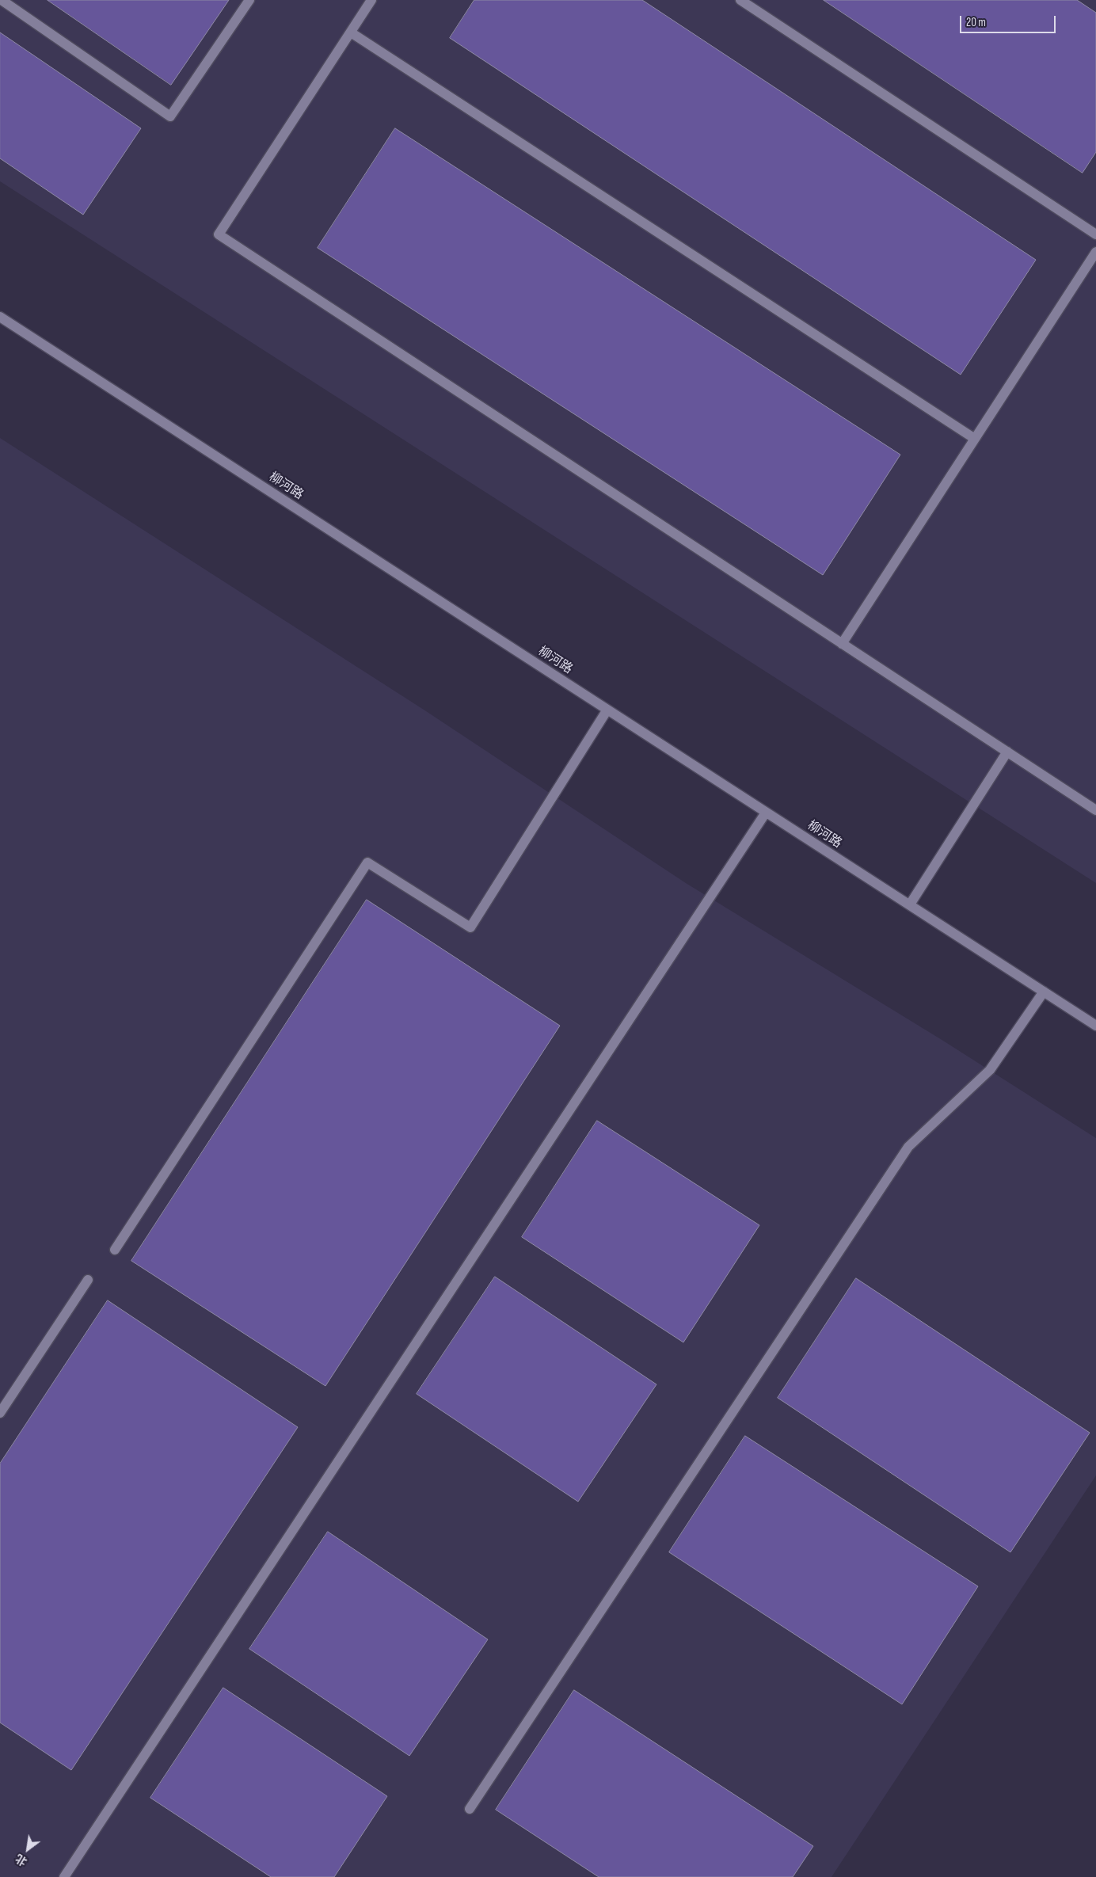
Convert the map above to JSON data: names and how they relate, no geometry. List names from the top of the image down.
{
  "streets": {
    "street": ["柳河路"]
  },
  "scale_bar": "20 m",
  "north": "bottom left"
}
